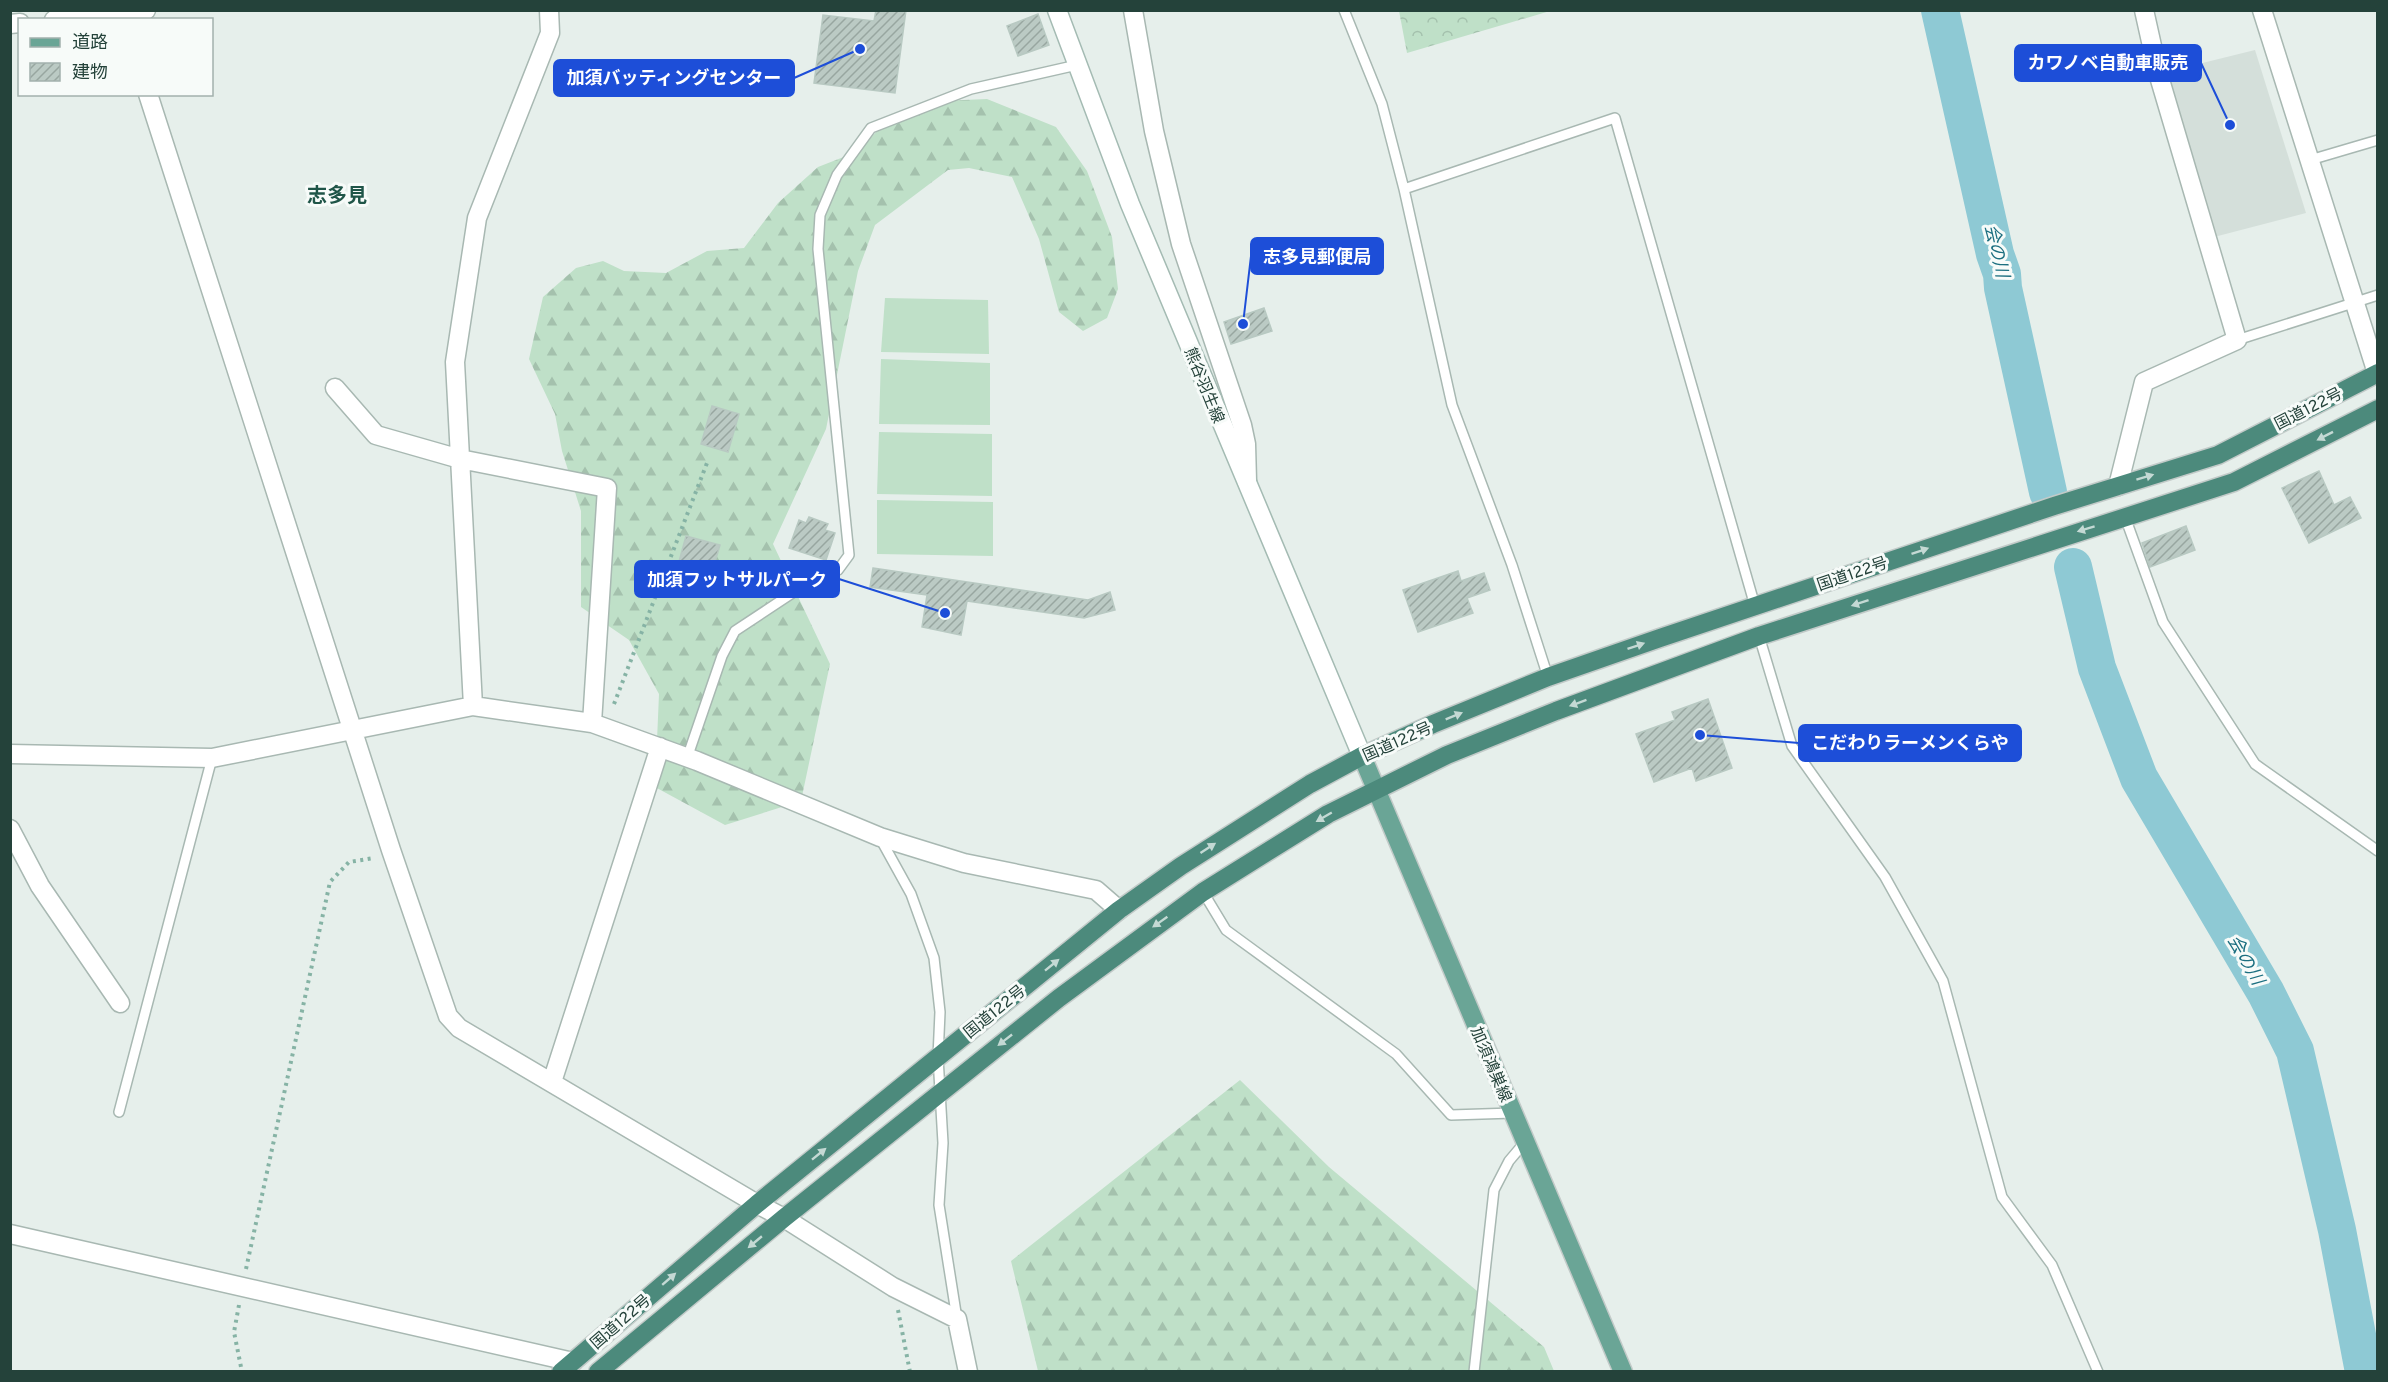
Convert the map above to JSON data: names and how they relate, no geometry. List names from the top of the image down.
{
  "streets": {
    "highway": ["国道122号"],
    "main road": ["加須鴻巣線"],
    "street": ["熊谷羽生線"]
  },
  "crossings": [
    ["熊谷羽生線", "国道122号"],
    ["熊谷羽生線", "加須鴻巣線"],
    ["国道122号", "加須鴻巣線"]
  ],
  "districts": ["志多見"],
  "water": ["会の川"],
  "places": [
    "加須バッティングセンター",
    "カワノベ自動車販売",
    "志多見郵便局",
    "加須フットサルパーク",
    "こだわりラーメンくらや"
  ],
  "legend": ["道路", "建物"]
}
